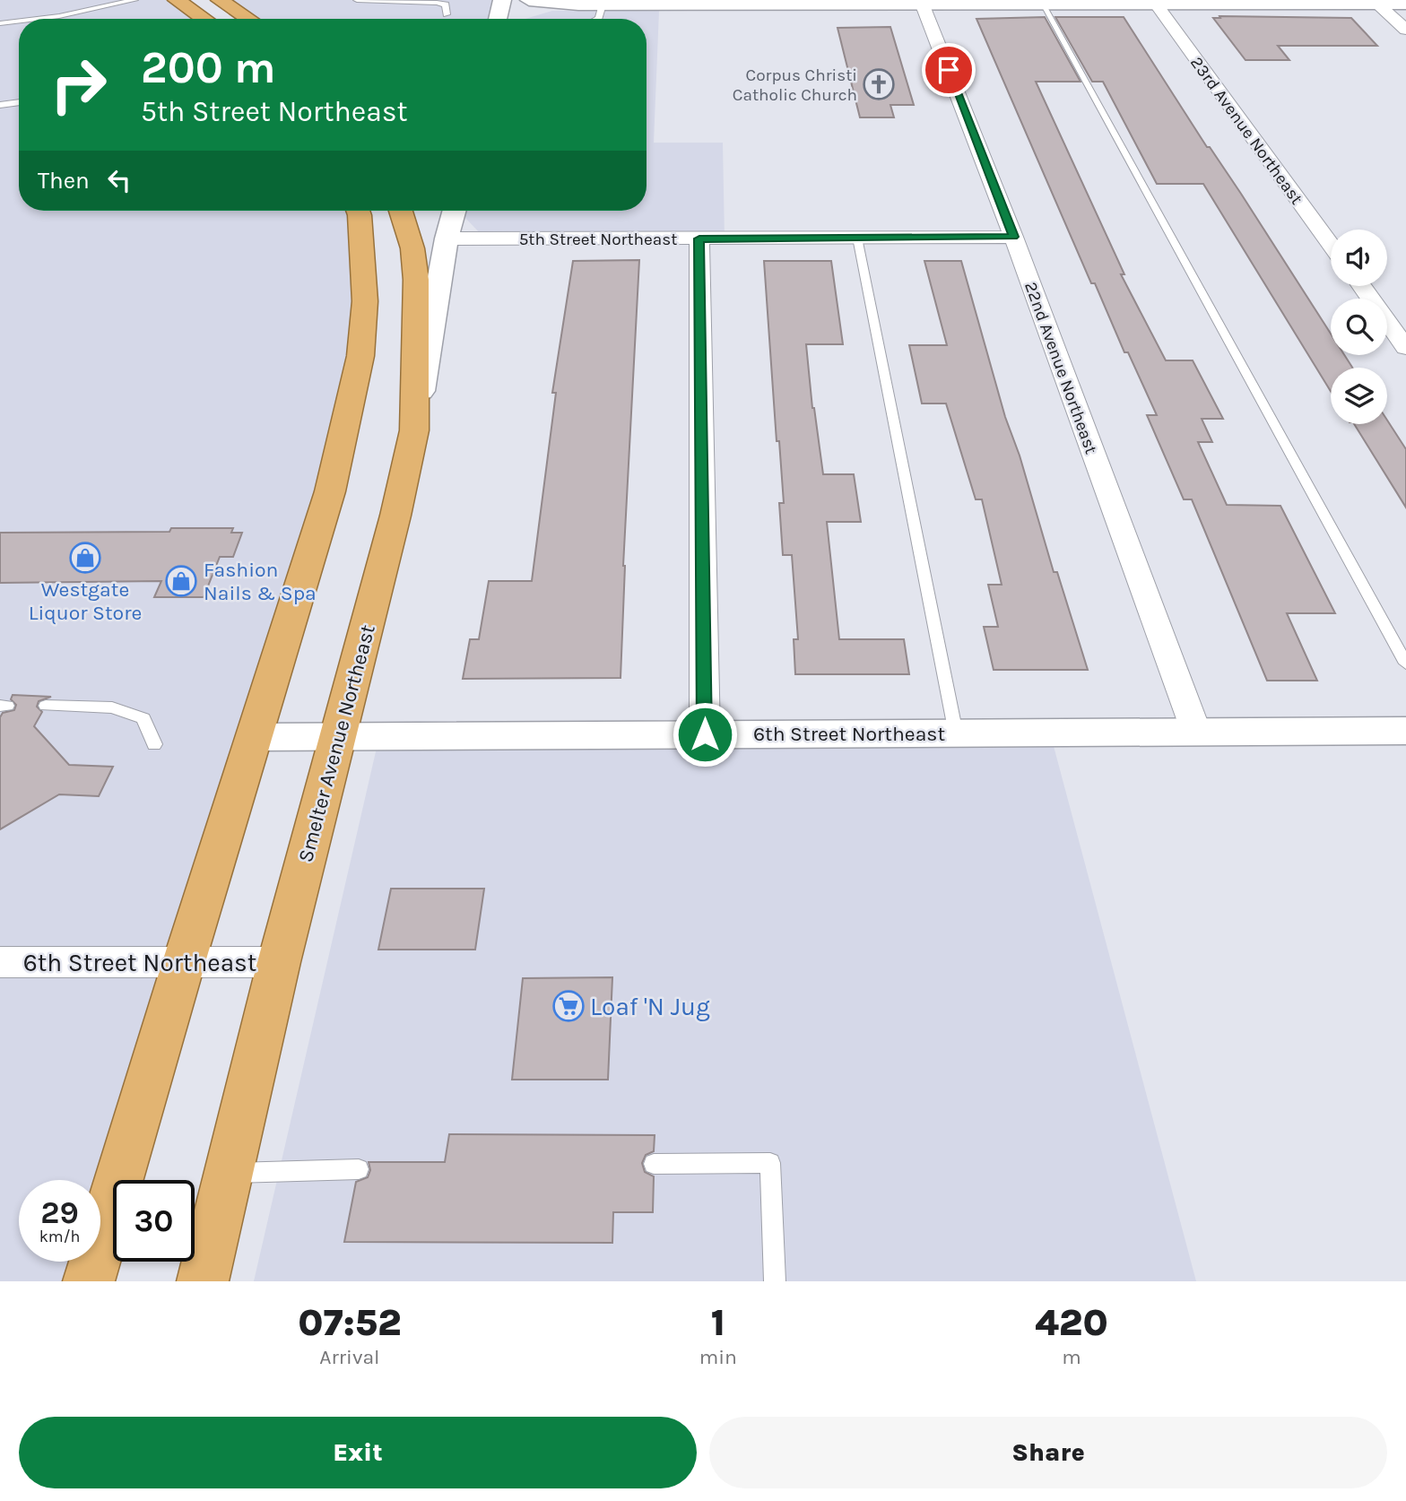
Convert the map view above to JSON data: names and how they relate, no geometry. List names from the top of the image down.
{
  "streets": {
    "highway": ["Smelter Avenue Northeast"],
    "street": [
      "23rd Avenue Northeast",
      "5th Street Northeast",
      "22nd Avenue Northeast",
      "6th Street Northeast"
    ]
  },
  "crossings": [
    ["5th Street Northeast", "22nd Avenue Northeast"],
    ["5th Street Northeast", "Smelter Avenue Northeast"],
    ["22nd Avenue Northeast", "6th Street Northeast"],
    ["6th Street Northeast", "Smelter Avenue Northeast"]
  ],
  "places": {
    "church": ["Corpus Christi Catholic Church"],
    "shop": ["Westgate Liquor Store", "Fashion Nails & Spa"],
    "supermarket": ["Loaf 'N Jug"]
  },
  "page": {
    "turn": ["200 m", "5th Street Northeast"],
    "then": "Then",
    "speed": "29 km/h",
    "limit": "30",
    "eta": [
      "07:52",
      "Arrival",
      "1",
      "min",
      "420",
      "m"
    ],
    "buttons": ["Exit", "Share"]
  }
}
